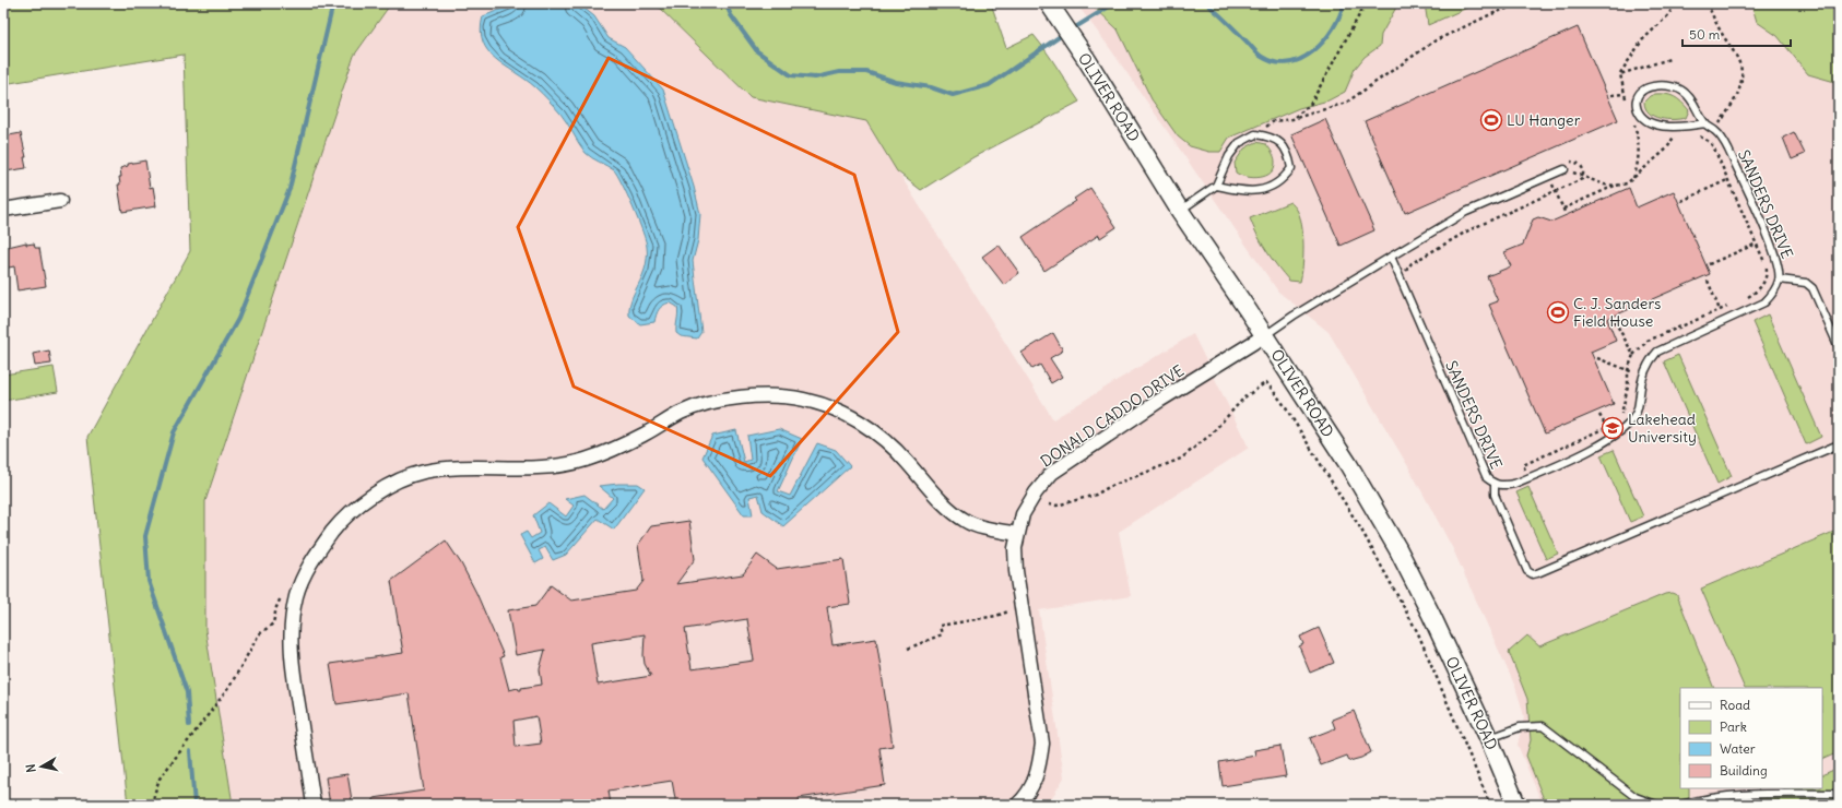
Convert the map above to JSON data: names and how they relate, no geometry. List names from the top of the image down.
{
  "streets": {
    "main road": ["OLIVER ROAD"],
    "street": ["DONALD CADDO DRIVE"],
    "lane": ["SANDERS DRIVE"]
  },
  "crossings": [
    ["OLIVER ROAD", "DONALD CADDO DRIVE"]
  ],
  "places": {
    "sports": ["LU Hanger", "C. J. Sanders Field House"],
    "school or university": ["Lakehead University"]
  },
  "legend": [
    "Road",
    "Park",
    "Water",
    "Building"
  ],
  "scale_bar": "50 m",
  "north": "left"
}
